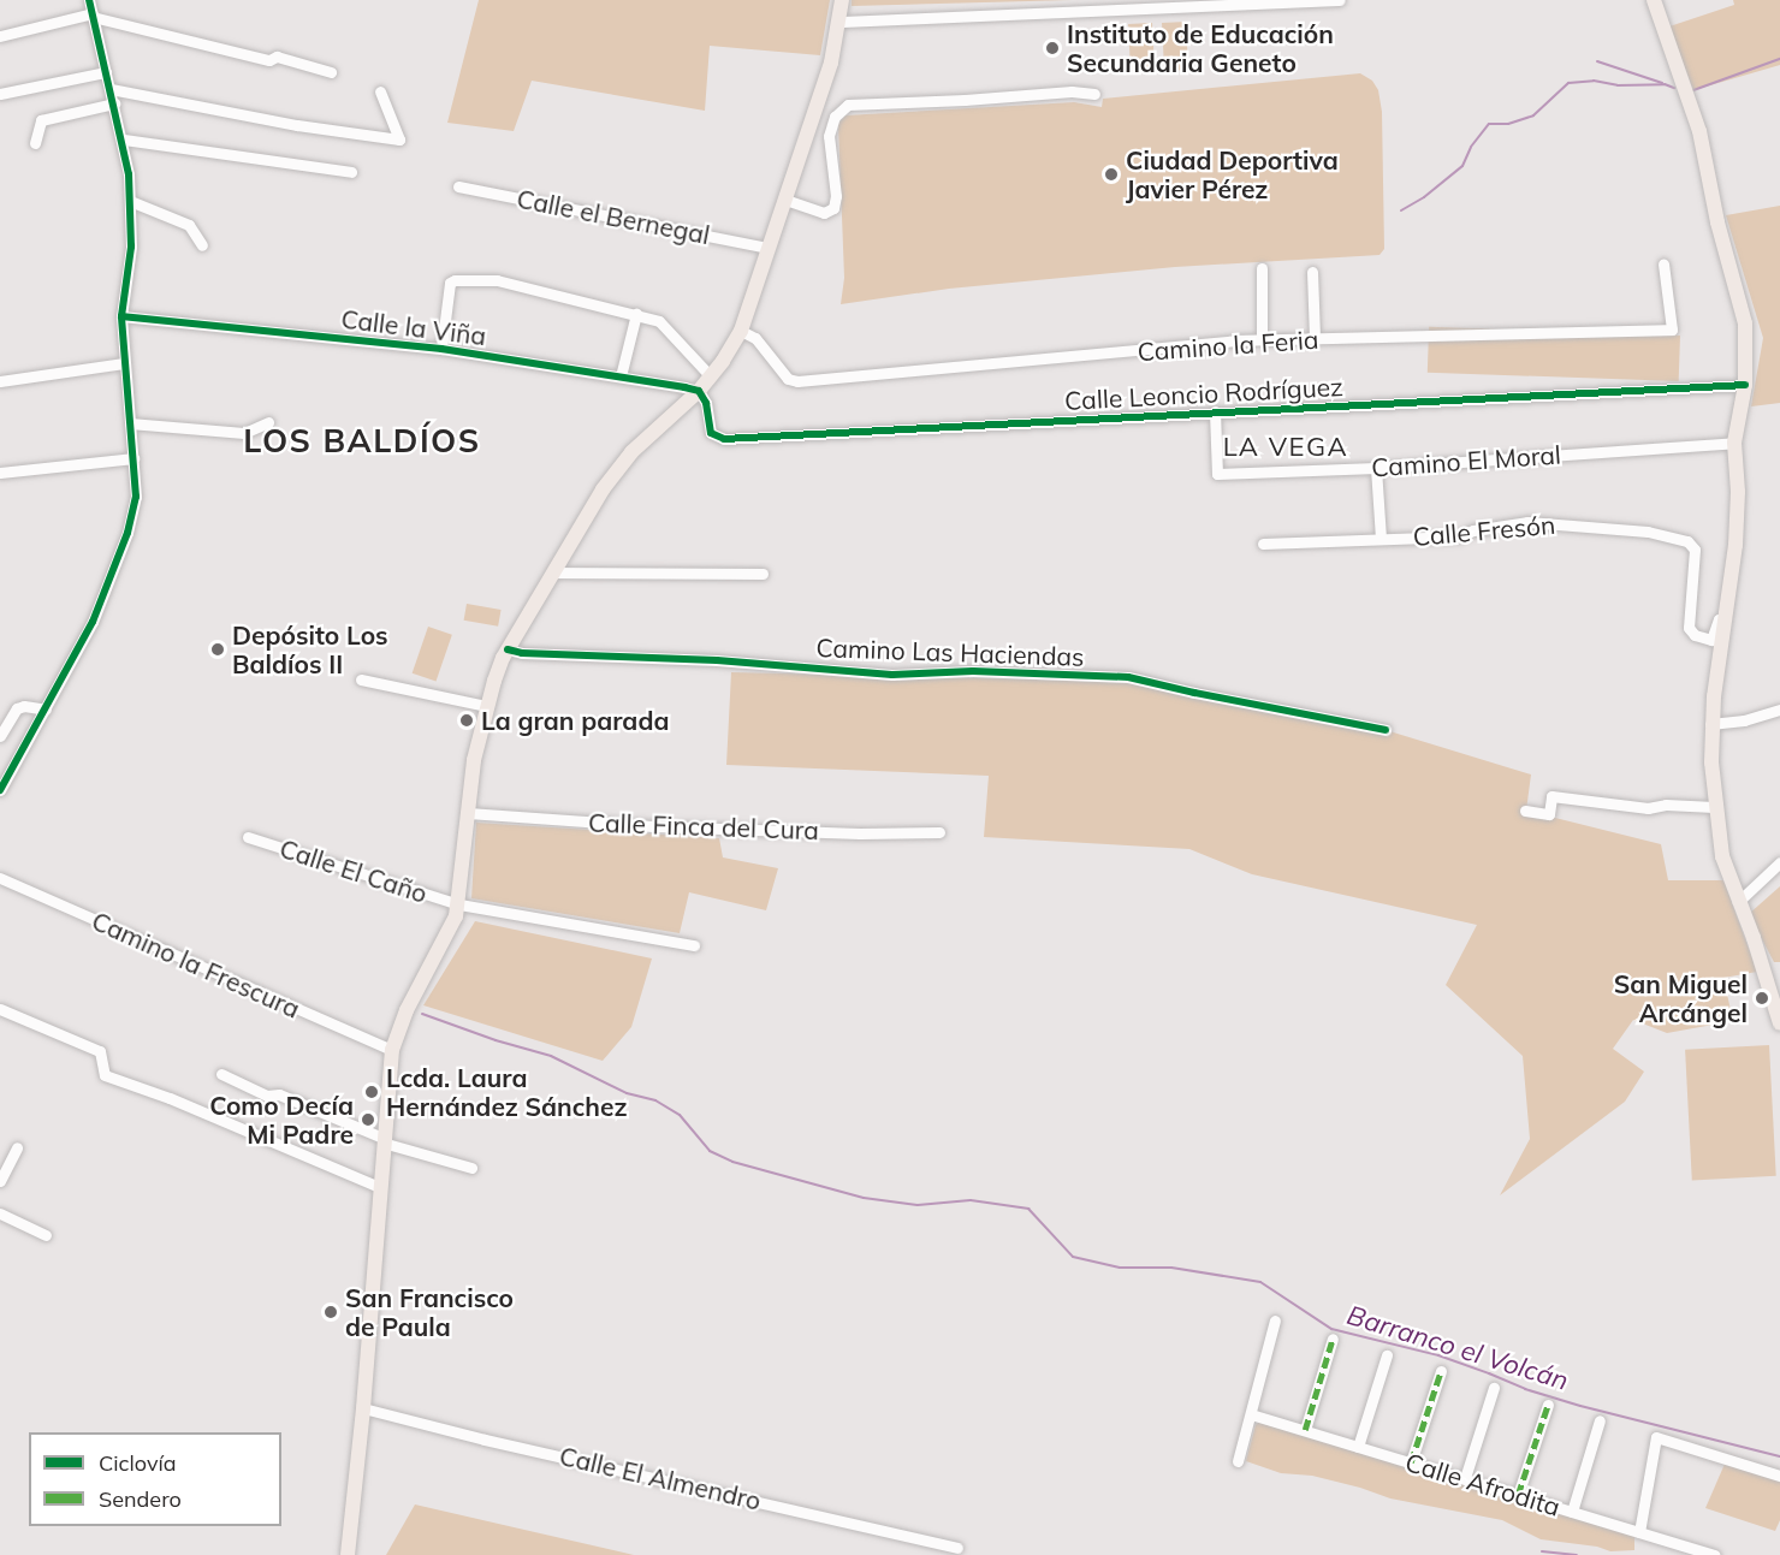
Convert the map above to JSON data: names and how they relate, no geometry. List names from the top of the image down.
{
  "streets": {
    "street": [
      "Calle el Bernegal",
      "Calle la Viña",
      "Camino la Feria",
      "Calle Leoncio Rodríguez",
      "Camino El Moral",
      "Calle Fresón",
      "Camino Las Haciendas",
      "Calle Finca del Cura",
      "Calle El Caño",
      "Camino la Frescura",
      "Calle El Almendro",
      "Calle Afrodita"
    ]
  },
  "crossings": [
    ["Calle la Viña", "Calle Leoncio Rodríguez"],
    ["Calle Leoncio Rodríguez", "Camino El Moral"]
  ],
  "districts": ["LOS BALDÍOS", "LA VEGA"],
  "water": ["Barranco el Volcán"],
  "places": [
    "Instituto de Educación Secundaria Geneto",
    "Ciudad Deportiva Javier Pérez",
    "Depósito Los Baldíos II",
    "La gran parada",
    "San Miguel Arcángel",
    "Lcda. Laura Hernández Sánchez",
    "Como Decía Mi Padre",
    "San Francisco de Paula"
  ],
  "legend": ["Ciclovía", "Sendero"]
}
